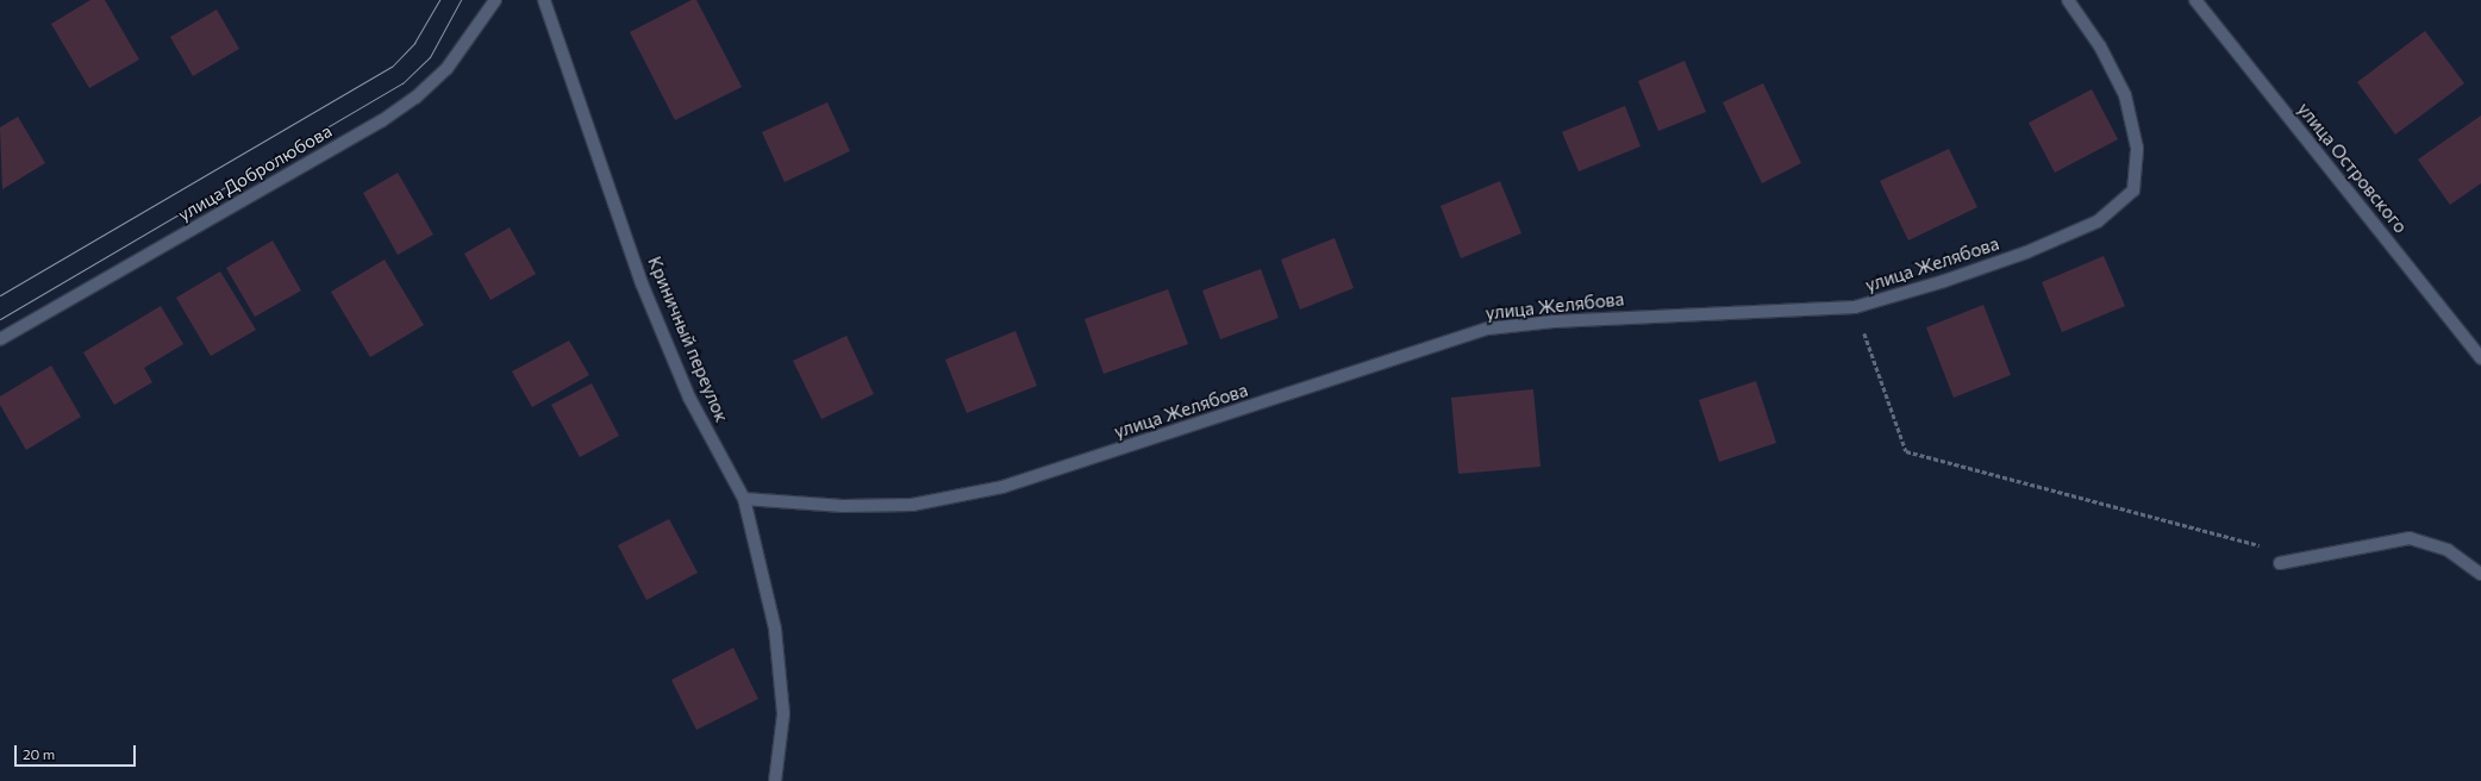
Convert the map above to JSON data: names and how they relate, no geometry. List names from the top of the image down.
{
  "streets": {
    "street": [
      "улица Островского",
      "улица Добролюбова",
      "улица Желябова",
      "Криничный переулок"
    ]
  },
  "crossings": [
    ["улица Желябова", "Криничный переулок"]
  ],
  "scale_bar": "20 m"
}
